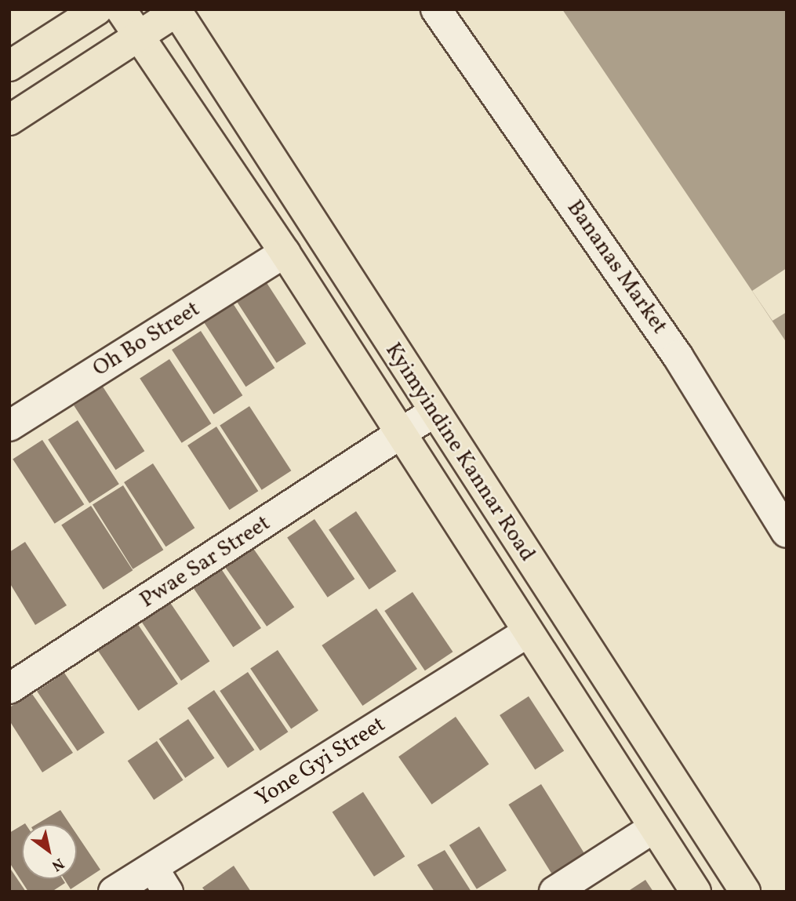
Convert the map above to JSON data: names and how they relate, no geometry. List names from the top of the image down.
{
  "streets": {
    "main road": ["Kyimyindine Kannar Road"],
    "street": [
      "Bananas Market",
      "Oh Bo Street",
      "Pwae Sar Street",
      "Yone Gyi Street"
    ]
  },
  "crossings": [
    ["Oh Bo Street", "Kyimyindine Kannar Road"],
    ["Kyimyindine Kannar Road", "Pwae Sar Street"],
    ["Kyimyindine Kannar Road", "Yone Gyi Street"]
  ],
  "north": "bottom right"
}
